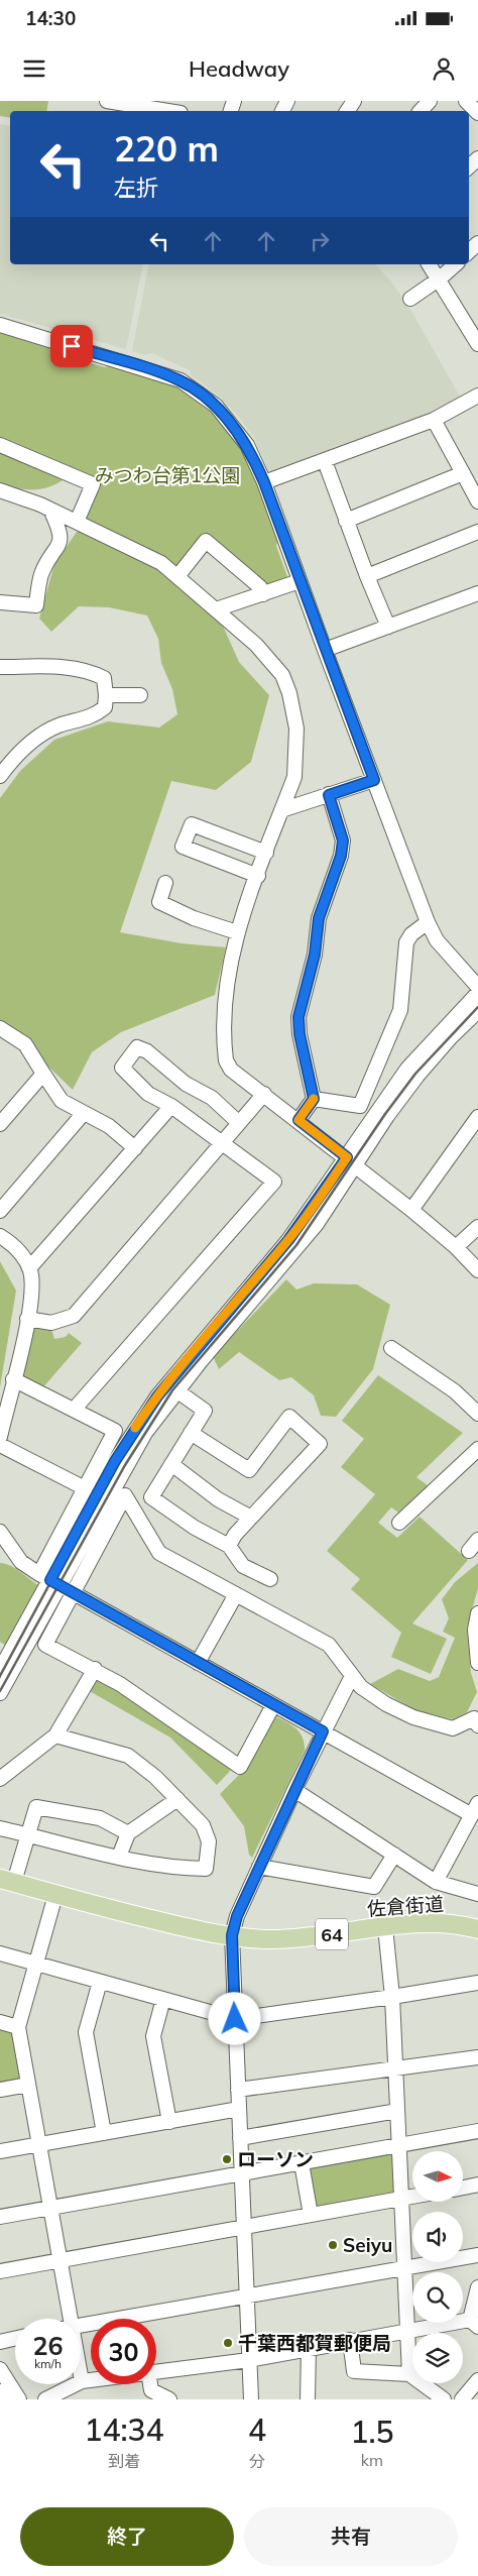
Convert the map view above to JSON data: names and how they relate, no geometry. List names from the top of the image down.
{
  "streets": {
    "main road": ["佐倉街道", "64"]
  },
  "crossings": [
    ["佐倉街道", "64"]
  ],
  "parks": ["みつわ台第1公園"],
  "places": ["ローソン", "Seiyu", "千葉西都賀郵便局"],
  "north": "right",
  "page": {
    "status": "14:30",
    "header": "Headway",
    "turn": ["220 m", "左折"],
    "speed": "26 km/h",
    "limit": "30",
    "eta": [
      "14:34",
      "到着",
      "4",
      "分",
      "1.5",
      "km"
    ],
    "buttons": ["終了", "共有"]
  }
}
